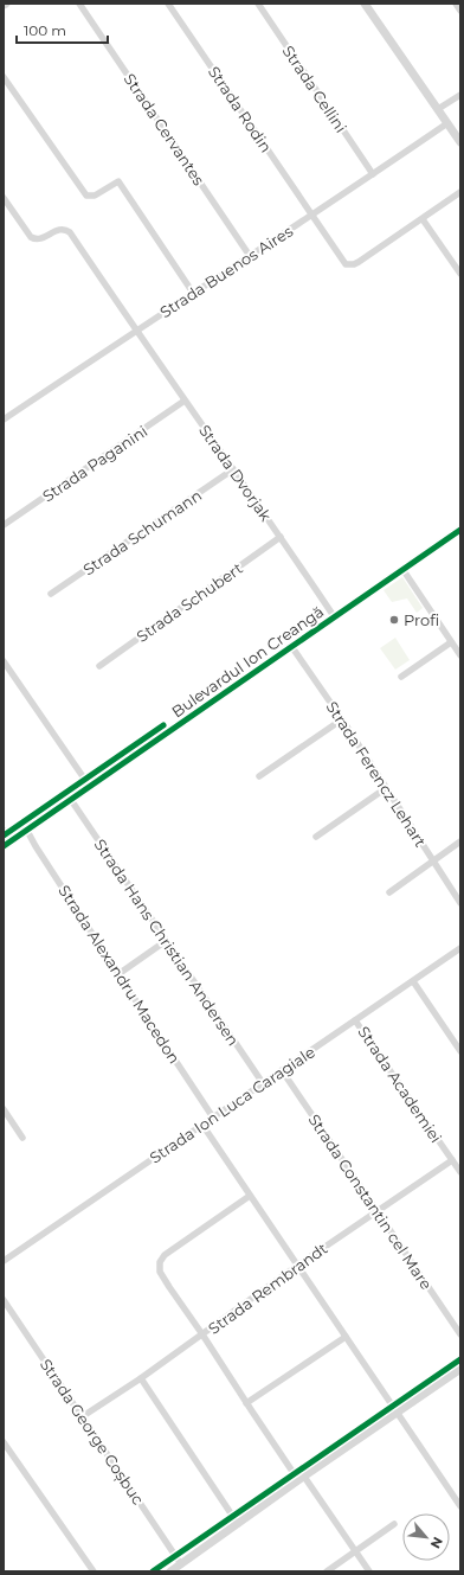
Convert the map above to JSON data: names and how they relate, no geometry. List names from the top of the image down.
{
  "streets": {
    "street": [
      "Strada Cellini",
      "Strada Rodin",
      "Strada Cervantes",
      "Strada Buenos Aires",
      "Strada Paganini",
      "Strada Dvorjak",
      "Strada Schumann",
      "Strada Schubert",
      "Bulevardul Ion Creangă",
      "Strada Ferencz Lehart",
      "Strada Hans Christian Andersen",
      "Strada Alexandru Macedon",
      "Strada Academiei",
      "Strada Ion Luca Caragiale",
      "Strada Constantin cel Mare",
      "Strada Rembrandt",
      "Strada George Coșbuc"
    ]
  },
  "crossings": [
    ["Strada Cellini", "Strada Buenos Aires"],
    ["Strada Rodin", "Strada Buenos Aires"],
    ["Strada Cervantes", "Strada Buenos Aires"],
    ["Strada Buenos Aires", "Strada Dvorjak"],
    ["Strada Paganini", "Strada Dvorjak"],
    ["Strada Dvorjak", "Strada Schumann"],
    ["Strada Dvorjak", "Strada Schubert"],
    ["Strada Dvorjak", "Bulevardul Ion Creangă"],
    ["Bulevardul Ion Creangă", "Strada Ferencz Lehart"],
    ["Bulevardul Ion Creangă", "Strada Hans Christian Andersen"],
    ["Bulevardul Ion Creangă", "Strada Alexandru Macedon"],
    ["Strada Hans Christian Andersen", "Strada Ion Luca Caragiale"],
    ["Strada Alexandru Macedon", "Strada Ion Luca Caragiale"],
    ["Strada Academiei", "Strada Ion Luca Caragiale"],
    ["Strada Academiei", "Strada Rembrandt"],
    ["Strada Ion Luca Caragiale", "Strada Constantin cel Mare"],
    ["Strada Constantin cel Mare", "Strada Rembrandt"],
    ["Strada Rembrandt", "Strada George Coșbuc"]
  ],
  "places": ["Profi"],
  "scale_bar": "100 m",
  "north": "bottom right"
}
